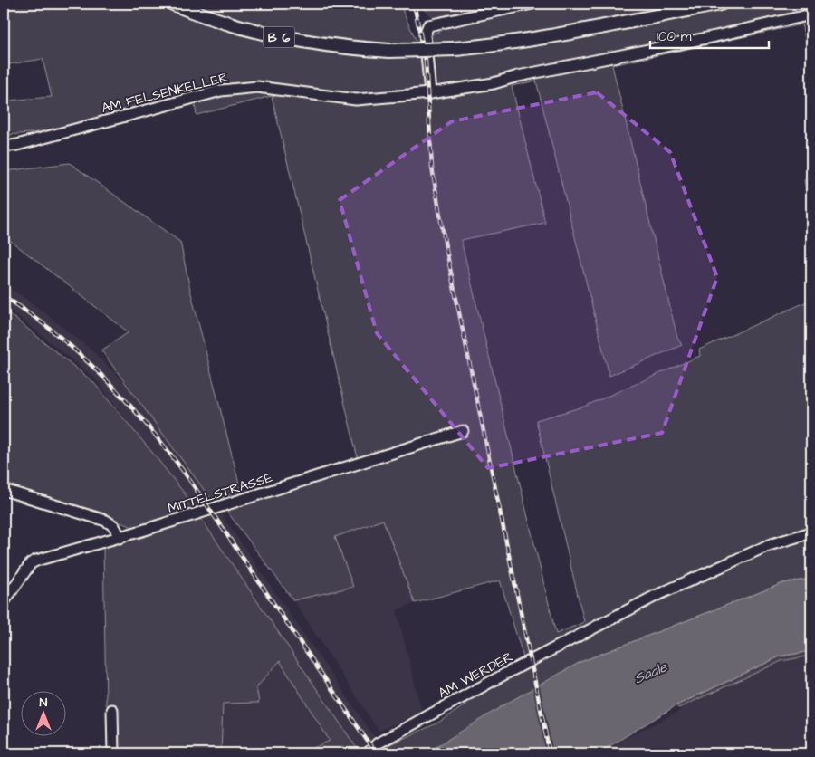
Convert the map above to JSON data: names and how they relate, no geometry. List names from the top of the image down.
{
  "streets": {
    "main road": ["B 6"],
    "street": ["AM FELSENKELLER", "MITTELSTRASSE", "AM WERDER"]
  },
  "water": ["Saale"],
  "scale_bar": "100 m",
  "north": "top"
}
